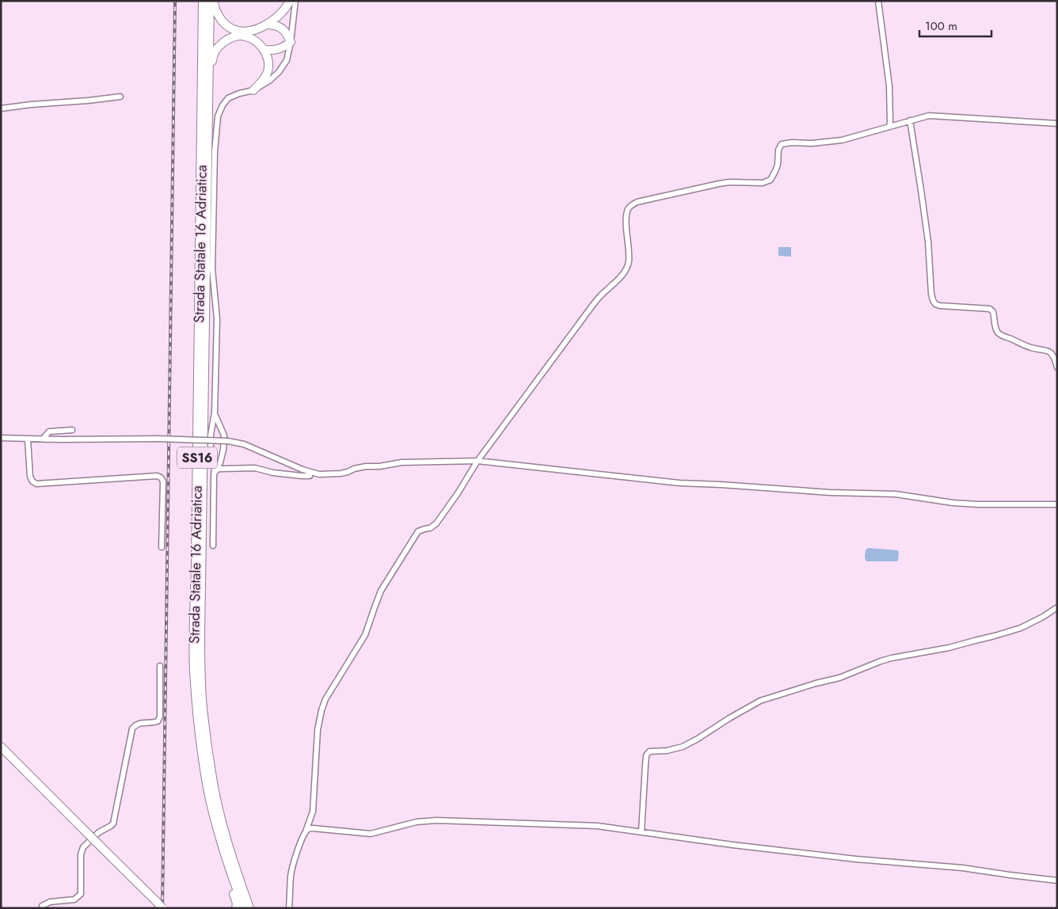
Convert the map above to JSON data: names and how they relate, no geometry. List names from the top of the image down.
{
  "streets": {
    "highway": ["Strada Statale 16 Adriatica", "SS16"]
  },
  "scale_bar": "100 m"
}
